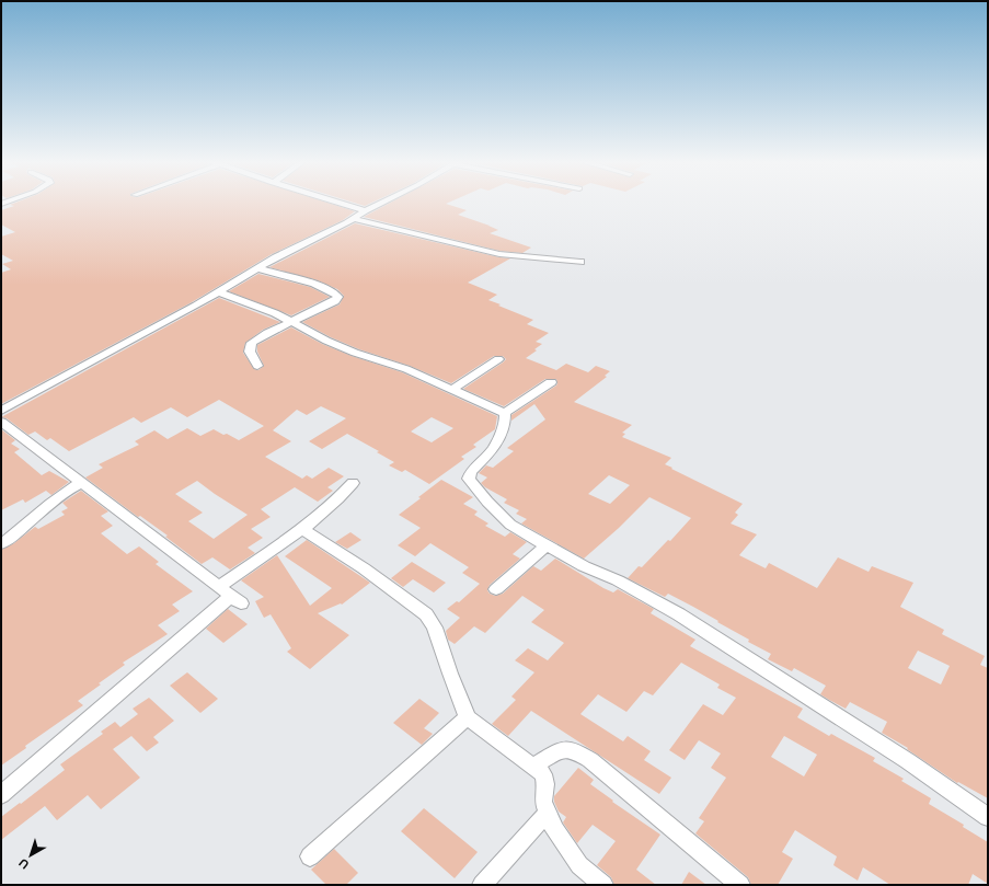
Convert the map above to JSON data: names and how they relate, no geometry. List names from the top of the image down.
{
  "north": "bottom left"
}
